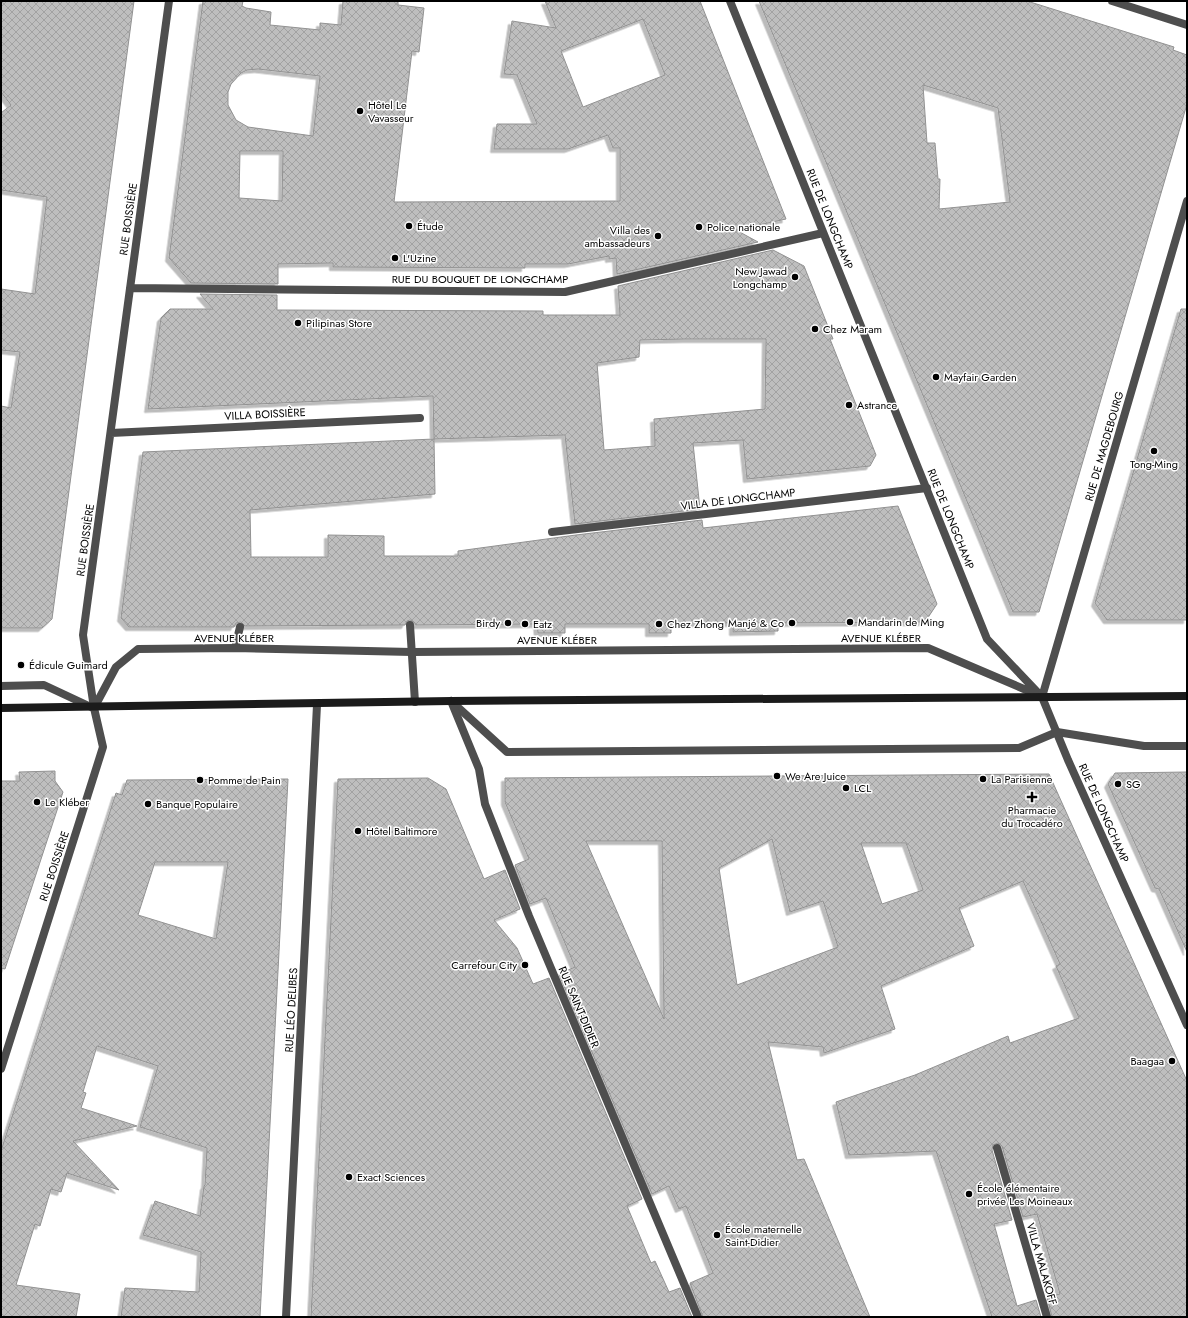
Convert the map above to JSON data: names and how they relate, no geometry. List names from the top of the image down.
{
  "streets": {
    "main road": ["AVENUE KLÉBER"],
    "street": [
      "RUE BOISSIÈRE",
      "RUE DE LONGCHAMP",
      "RUE DU BOUQUET DE LONGCHAMP",
      "VILLA BOISSIÈRE",
      "RUE DE MAGDEBOURG",
      "VILLA DE LONGCHAMP",
      "RUE SAINT-DIDIER",
      "RUE LÉO DELIBES",
      "VILLA MALAKOFF"
    ]
  },
  "crossings": [
    ["RUE BOISSIÈRE", "RUE DU BOUQUET DE LONGCHAMP"],
    ["RUE BOISSIÈRE", "VILLA BOISSIÈRE"],
    ["RUE BOISSIÈRE", "AVENUE KLÉBER"],
    ["RUE DE LONGCHAMP", "RUE DU BOUQUET DE LONGCHAMP"],
    ["RUE DE LONGCHAMP", "RUE DE MAGDEBOURG"],
    ["RUE DE LONGCHAMP", "VILLA DE LONGCHAMP"],
    ["RUE DE LONGCHAMP", "AVENUE KLÉBER"],
    ["RUE DE MAGDEBOURG", "AVENUE KLÉBER"],
    ["AVENUE KLÉBER", "RUE SAINT-DIDIER"],
    ["AVENUE KLÉBER", "RUE LÉO DELIBES"]
  ],
  "places": {
    "other": [
      "Hôtel Le Vavasseur",
      "Étude",
      "Police nationale",
      "Villa des ambassadeurs",
      "L'Uzine",
      "New Jawad Longchamp",
      "Pilipinas Store",
      "Chez Maram",
      "Mayfair Garden",
      "Astrance",
      "Tong-Ming",
      "Mandarin de Ming",
      "Birdy",
      "Manjé & Co",
      "Eatz",
      "Chez Zhong",
      "Édicule Guimard",
      "We Are Juice",
      "La Parisienne",
      "Pomme de Pain",
      "SG",
      "LCL",
      "Le Kléber",
      "Banque Populaire",
      "Hôtel Baltimore",
      "Carrefour City",
      "Baagaa",
      "Exact Sciences",
      "École élémentaire privée Les Moineaux",
      "École maternelle Saint-Didier"
    ],
    "health": ["Pharmacie du Trocadéro"]
  }
}
